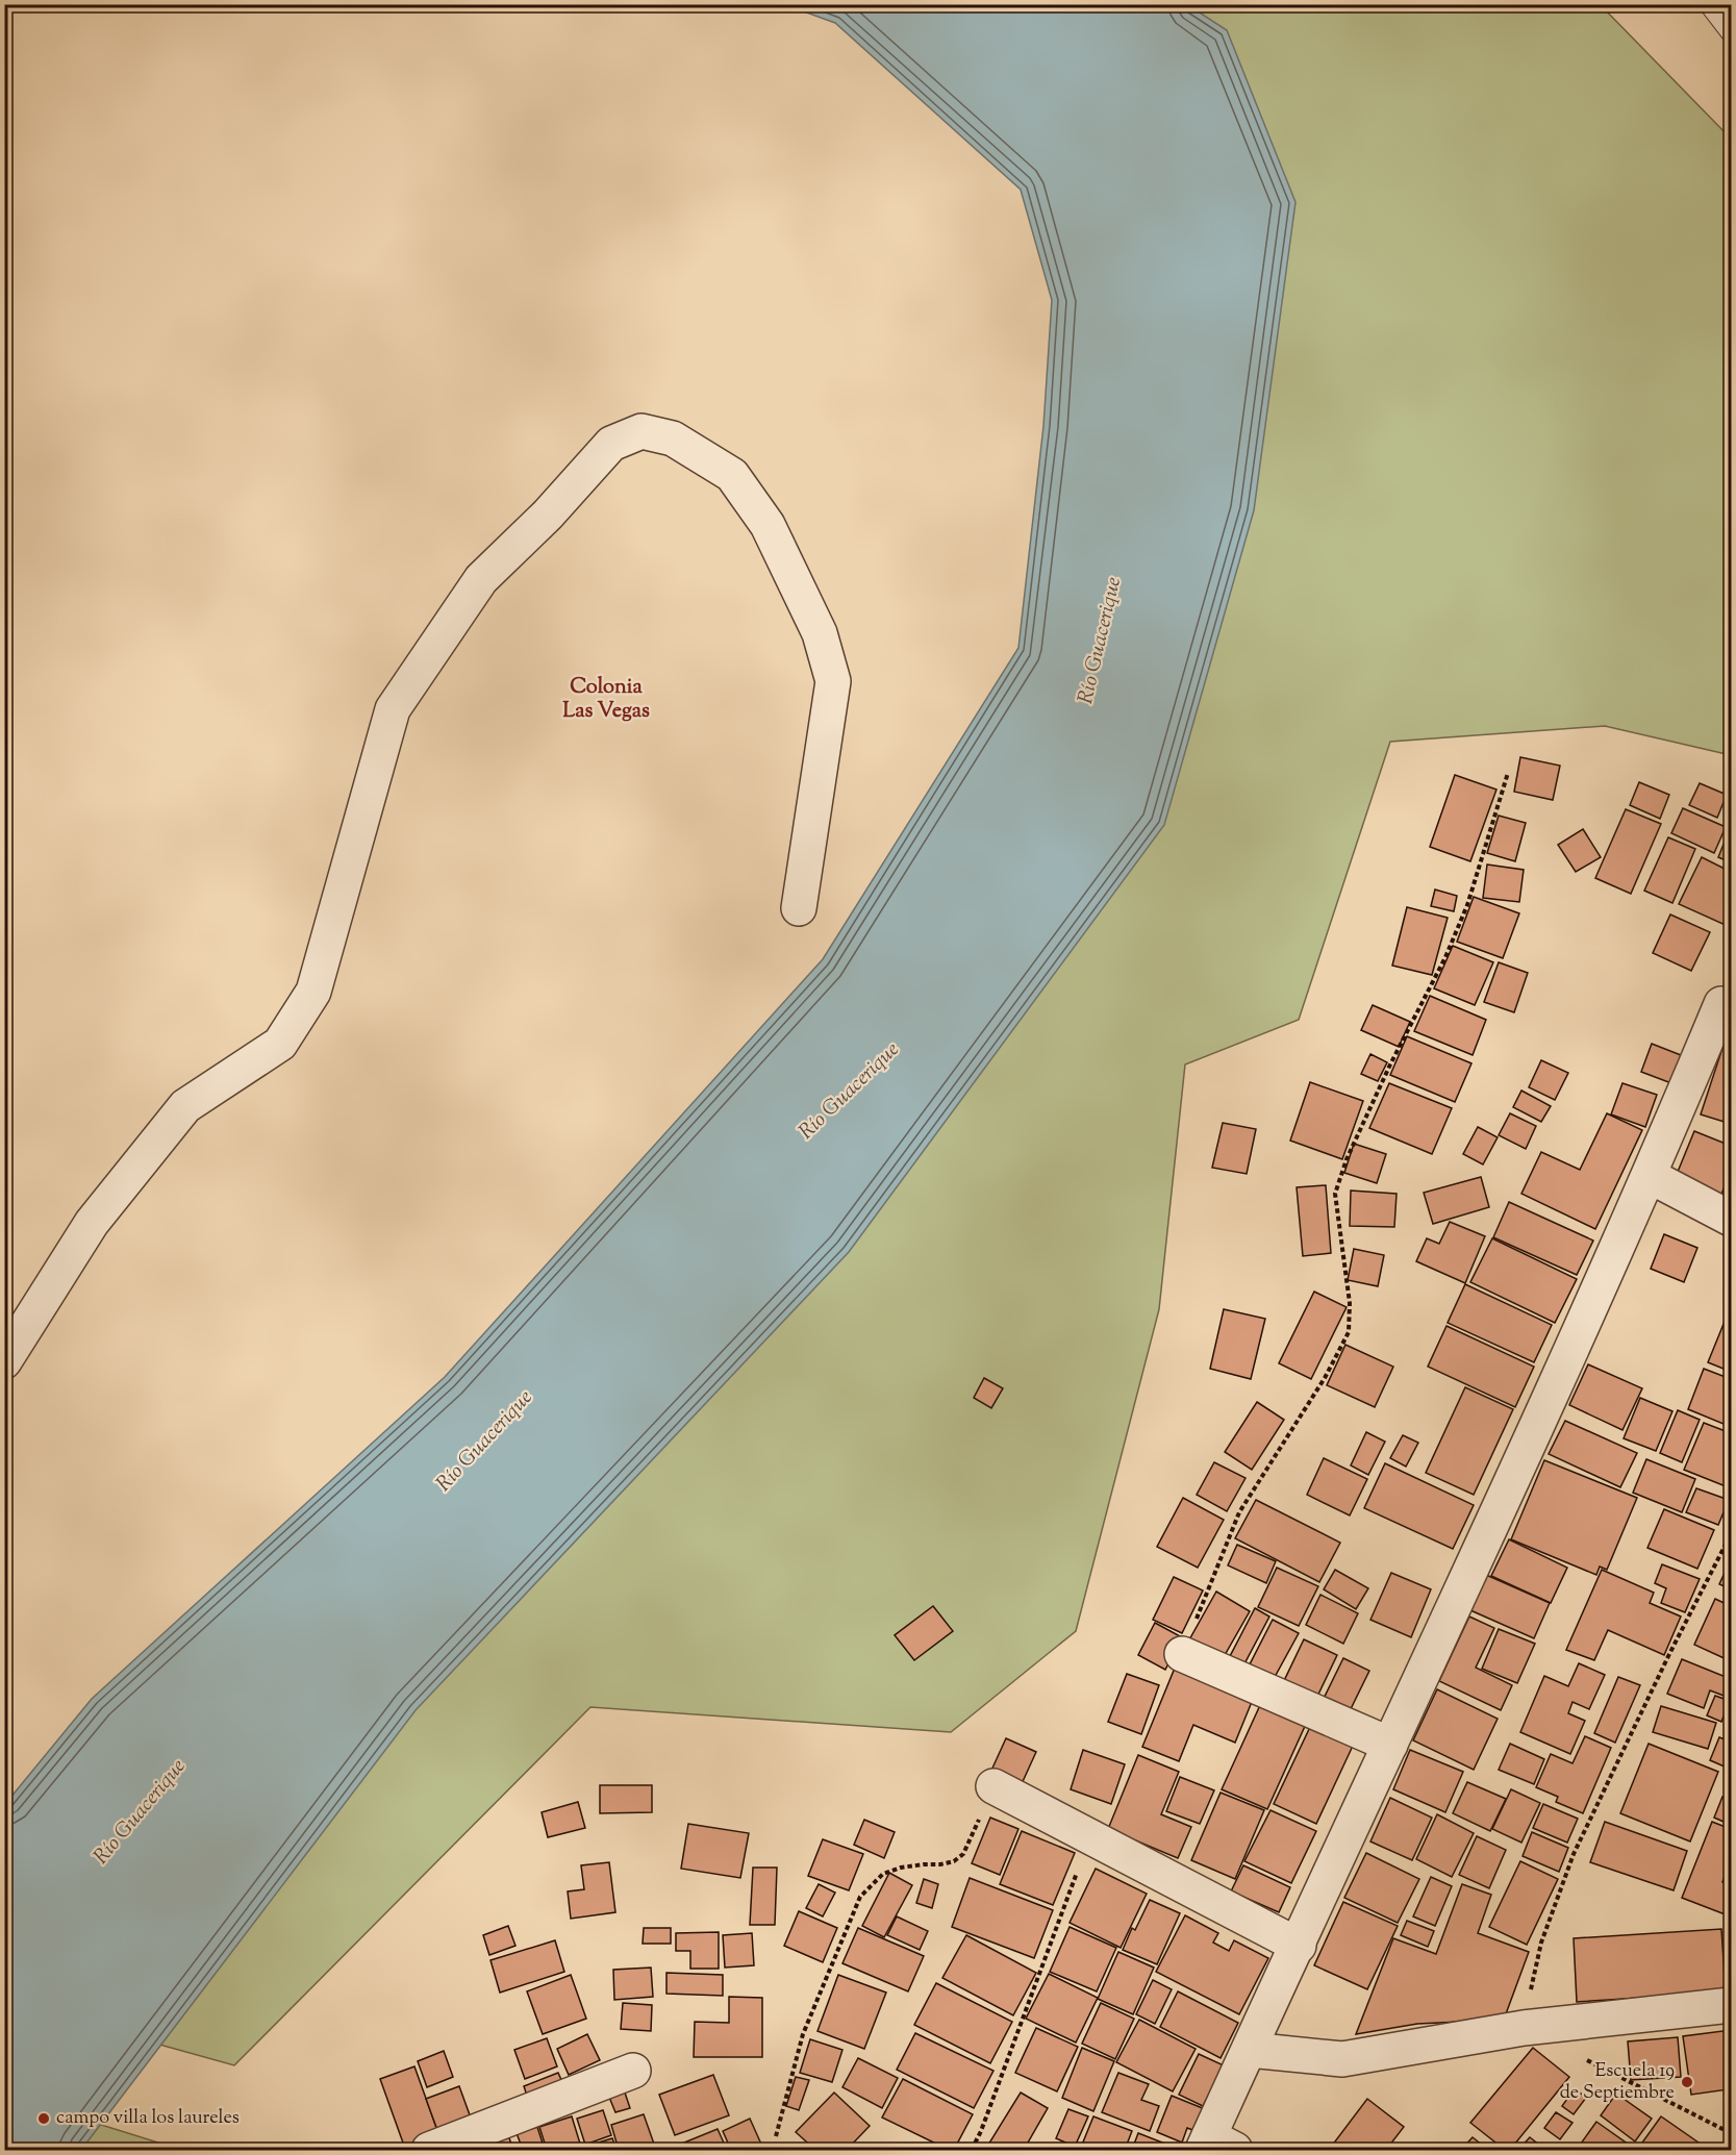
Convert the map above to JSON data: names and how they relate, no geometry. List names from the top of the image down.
{
  "districts": ["Colonia Las Vegas"],
  "water": ["Río Guacerique"],
  "places": ["Escuela 19 de Septiembre", "campo villa los laureles"]
}
